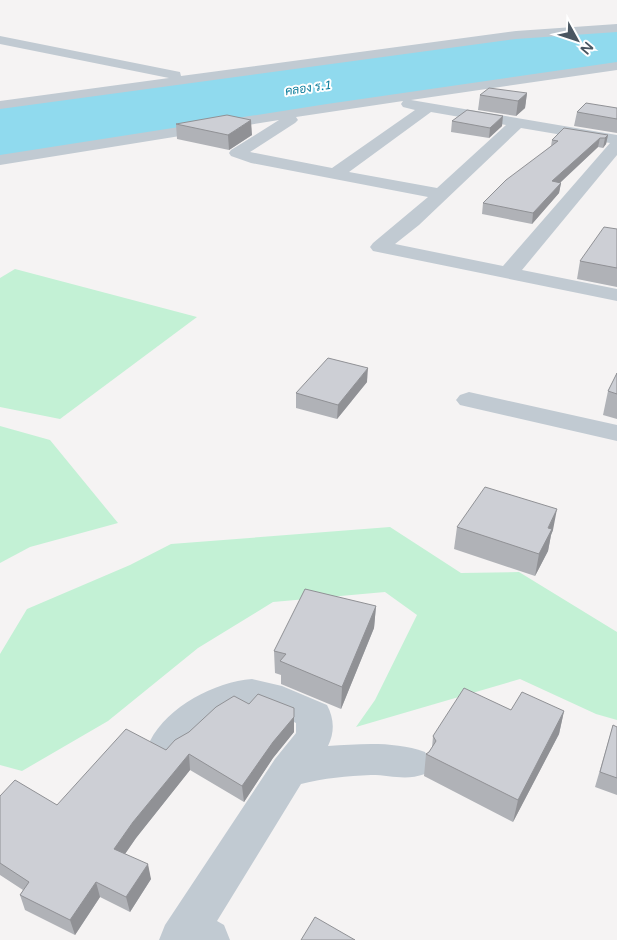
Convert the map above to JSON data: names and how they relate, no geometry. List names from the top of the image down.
{
  "water": ["คลอง ร.1"],
  "north": "bottom right"
}
